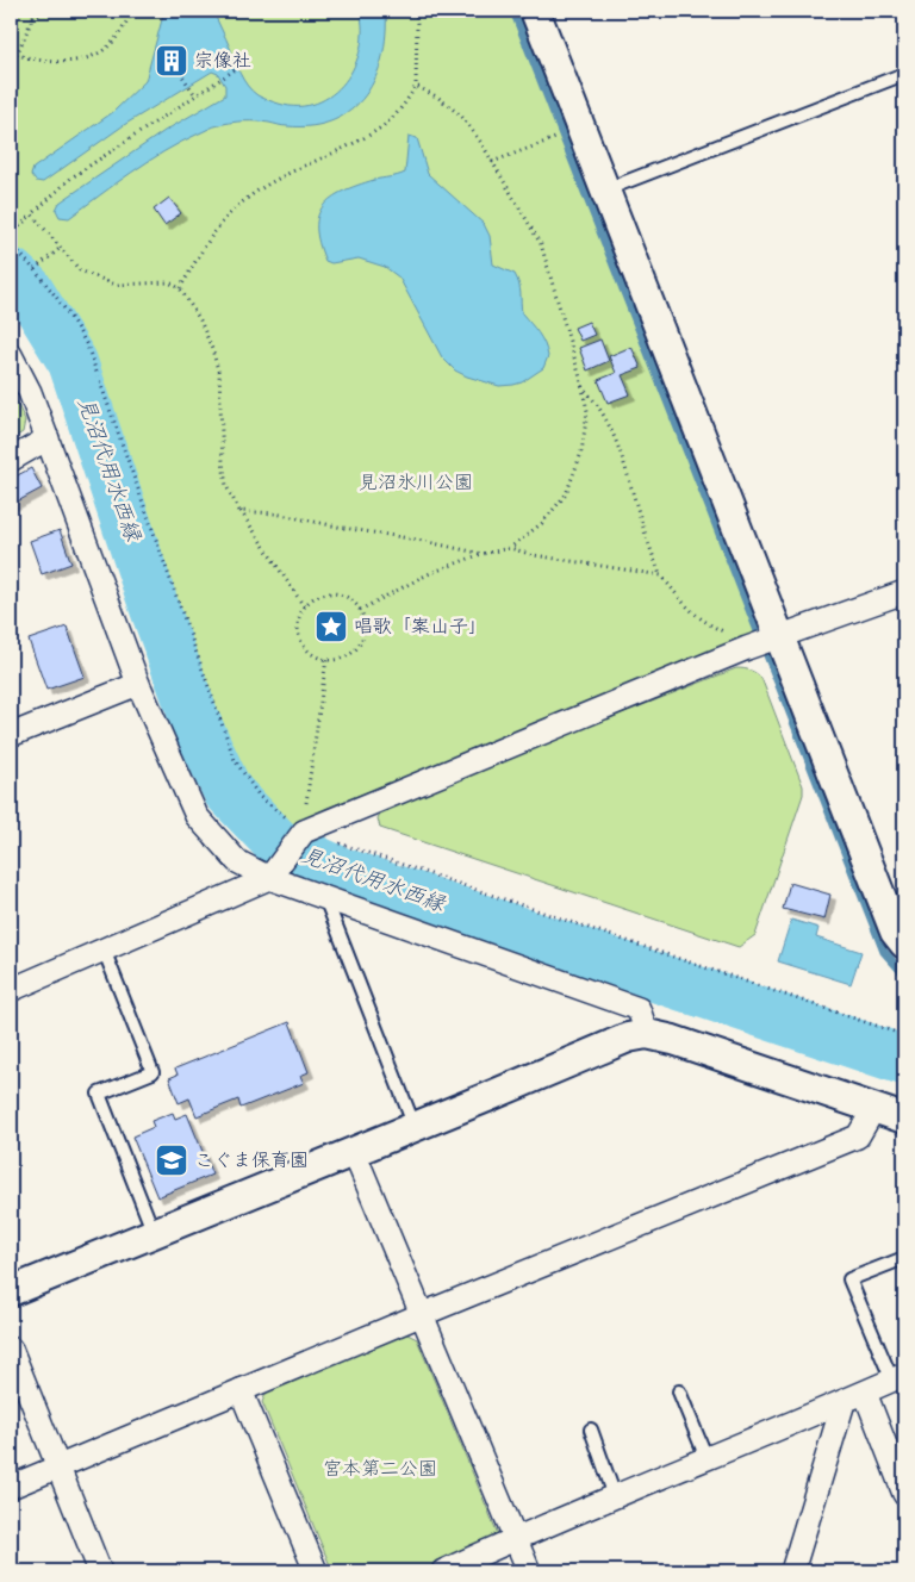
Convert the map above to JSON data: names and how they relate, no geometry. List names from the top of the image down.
{
  "water": ["見沼代用水西縁"],
  "parks": ["見沼氷川公園", "宮本第二公園"],
  "places": {
    "building": ["宗像社"],
    "place": ["唱歌「案山子」"],
    "school or university": ["こぐま保育園"]
  }
}
